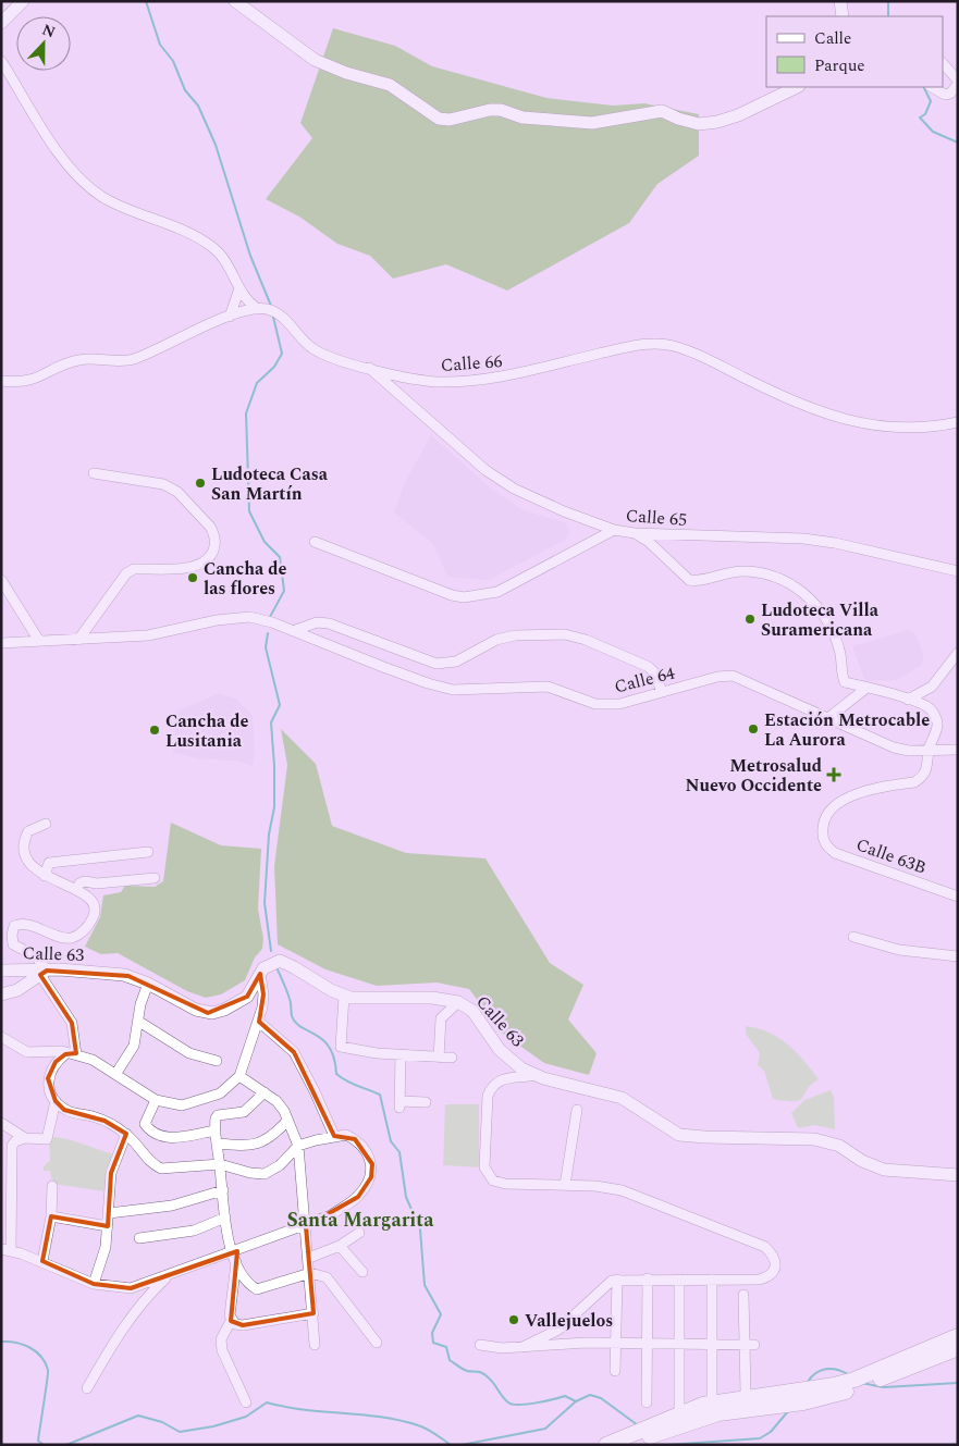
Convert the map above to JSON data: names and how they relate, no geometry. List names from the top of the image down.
{
  "streets": {
    "main road": ["Calle 63"],
    "street": [
      "Calle 66",
      "Calle 65",
      "Calle 64",
      "Calle 63B"
    ]
  },
  "crossings": [
    ["Calle 66", "Calle 65"],
    ["Calle 64", "Calle 63B"]
  ],
  "districts": ["Santa Margarita"],
  "places": {
    "other": [
      "Ludoteca Casa San Martín",
      "Cancha de las flores",
      "Ludoteca Villa Suramericana",
      "Estación Metrocable La Aurora",
      "Cancha de Lusitania",
      "Vallejuelos"
    ],
    "health": ["Metrosalud Nuevo Occidente"]
  },
  "legend": ["Calle", "Parque"],
  "north": "top"
}
